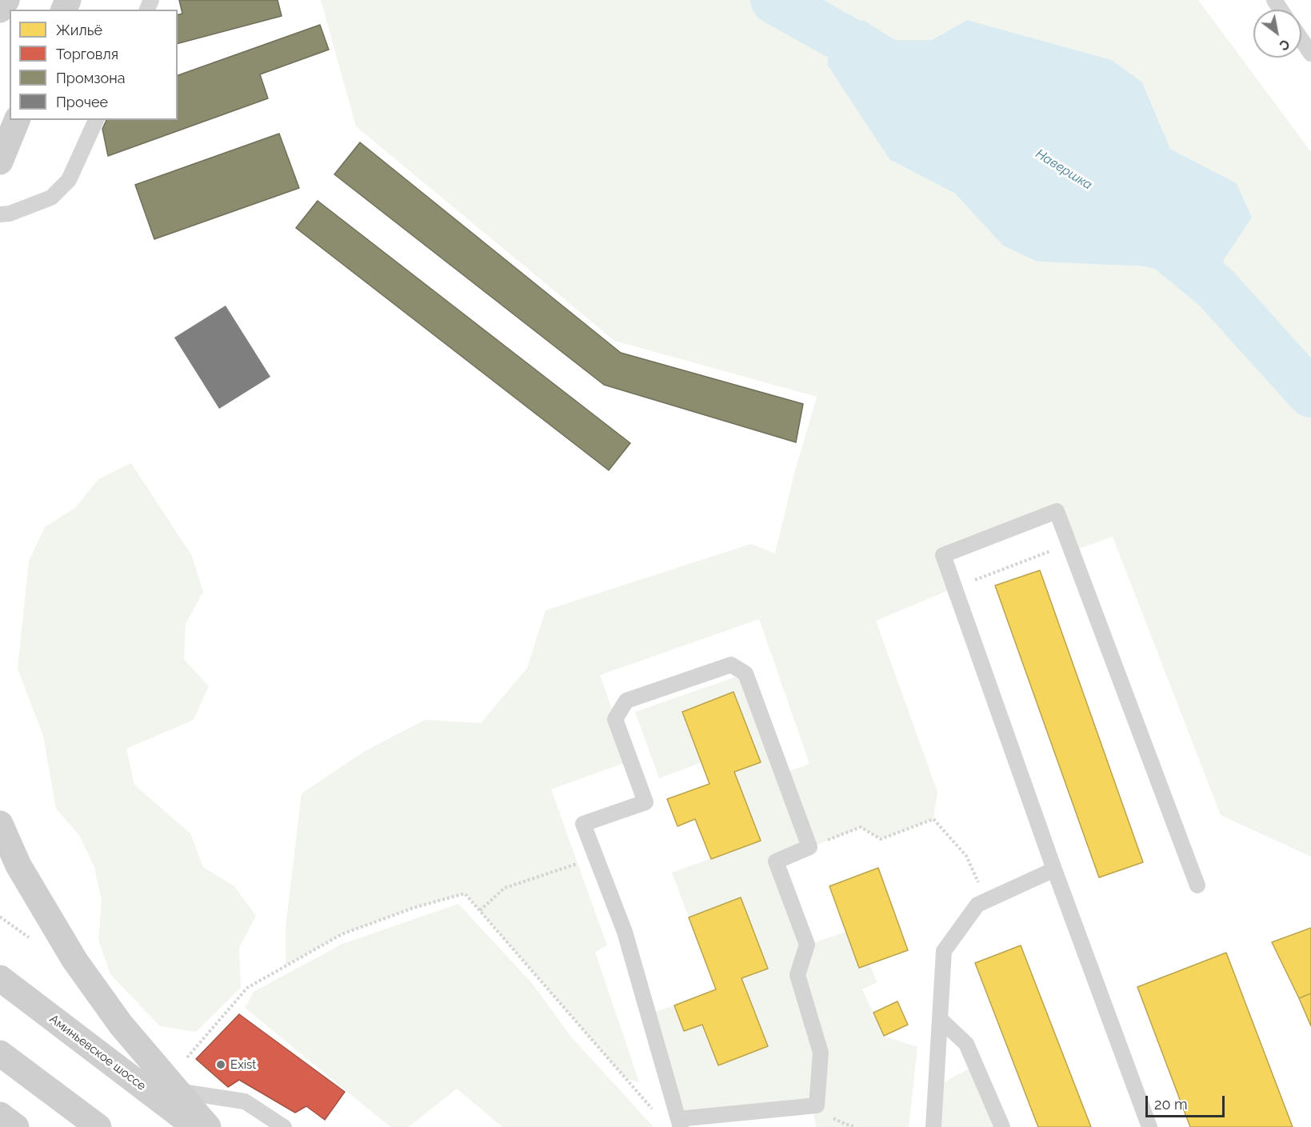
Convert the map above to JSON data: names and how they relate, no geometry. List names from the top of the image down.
{
  "streets": {
    "main road": ["Аминьевское шоссе"]
  },
  "water": ["Навершка"],
  "places": ["Exist"],
  "legend": [
    "Жильё",
    "Торговля",
    "Промзона",
    "Прочее"
  ],
  "scale_bar": "20 m",
  "north": "bottom right"
}
